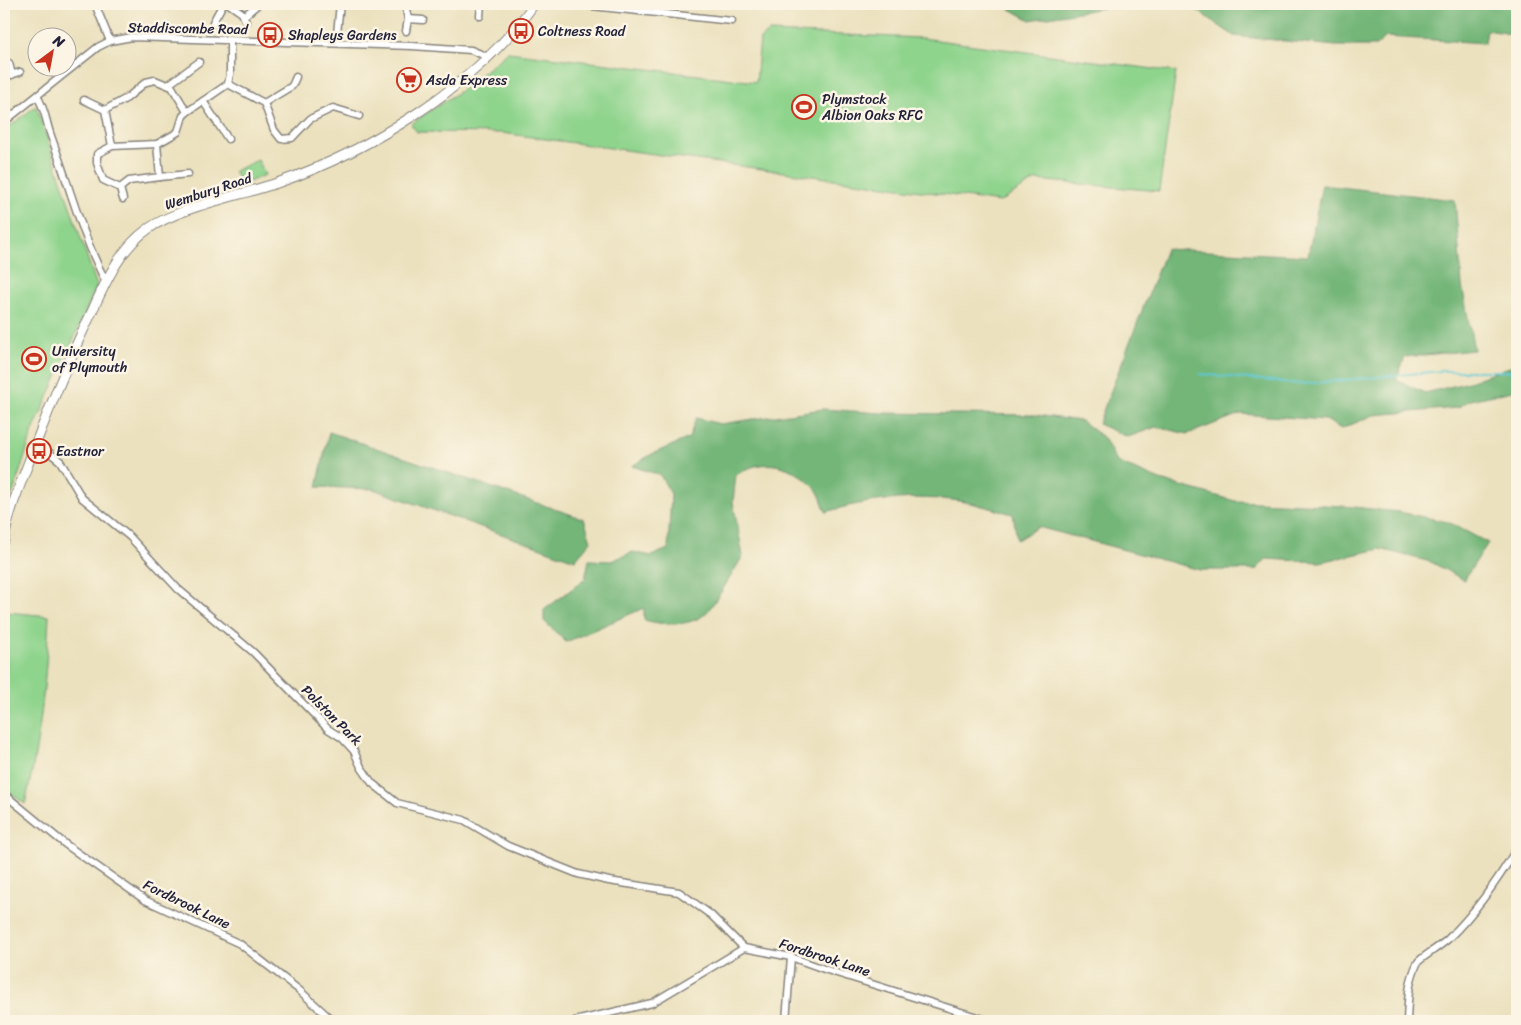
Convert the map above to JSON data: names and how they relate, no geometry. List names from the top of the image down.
{
  "streets": {
    "street": [
      "Staddiscombe Road",
      "Wembury Road",
      "Polston Park",
      "Fordbrook Lane"
    ]
  },
  "crossings": [
    ["Staddiscombe Road", "Wembury Road"],
    ["Wembury Road", "Polston Park"],
    ["Polston Park", "Fordbrook Lane"]
  ],
  "places": {
    "bus stop": ["Coltness Road", "Shapleys Gardens", "Eastnor"],
    "supermarket": ["Asda Express"],
    "sports": ["Plymstock Albion Oaks RFC", "University of Plymouth"]
  },
  "north": "top right"
}
